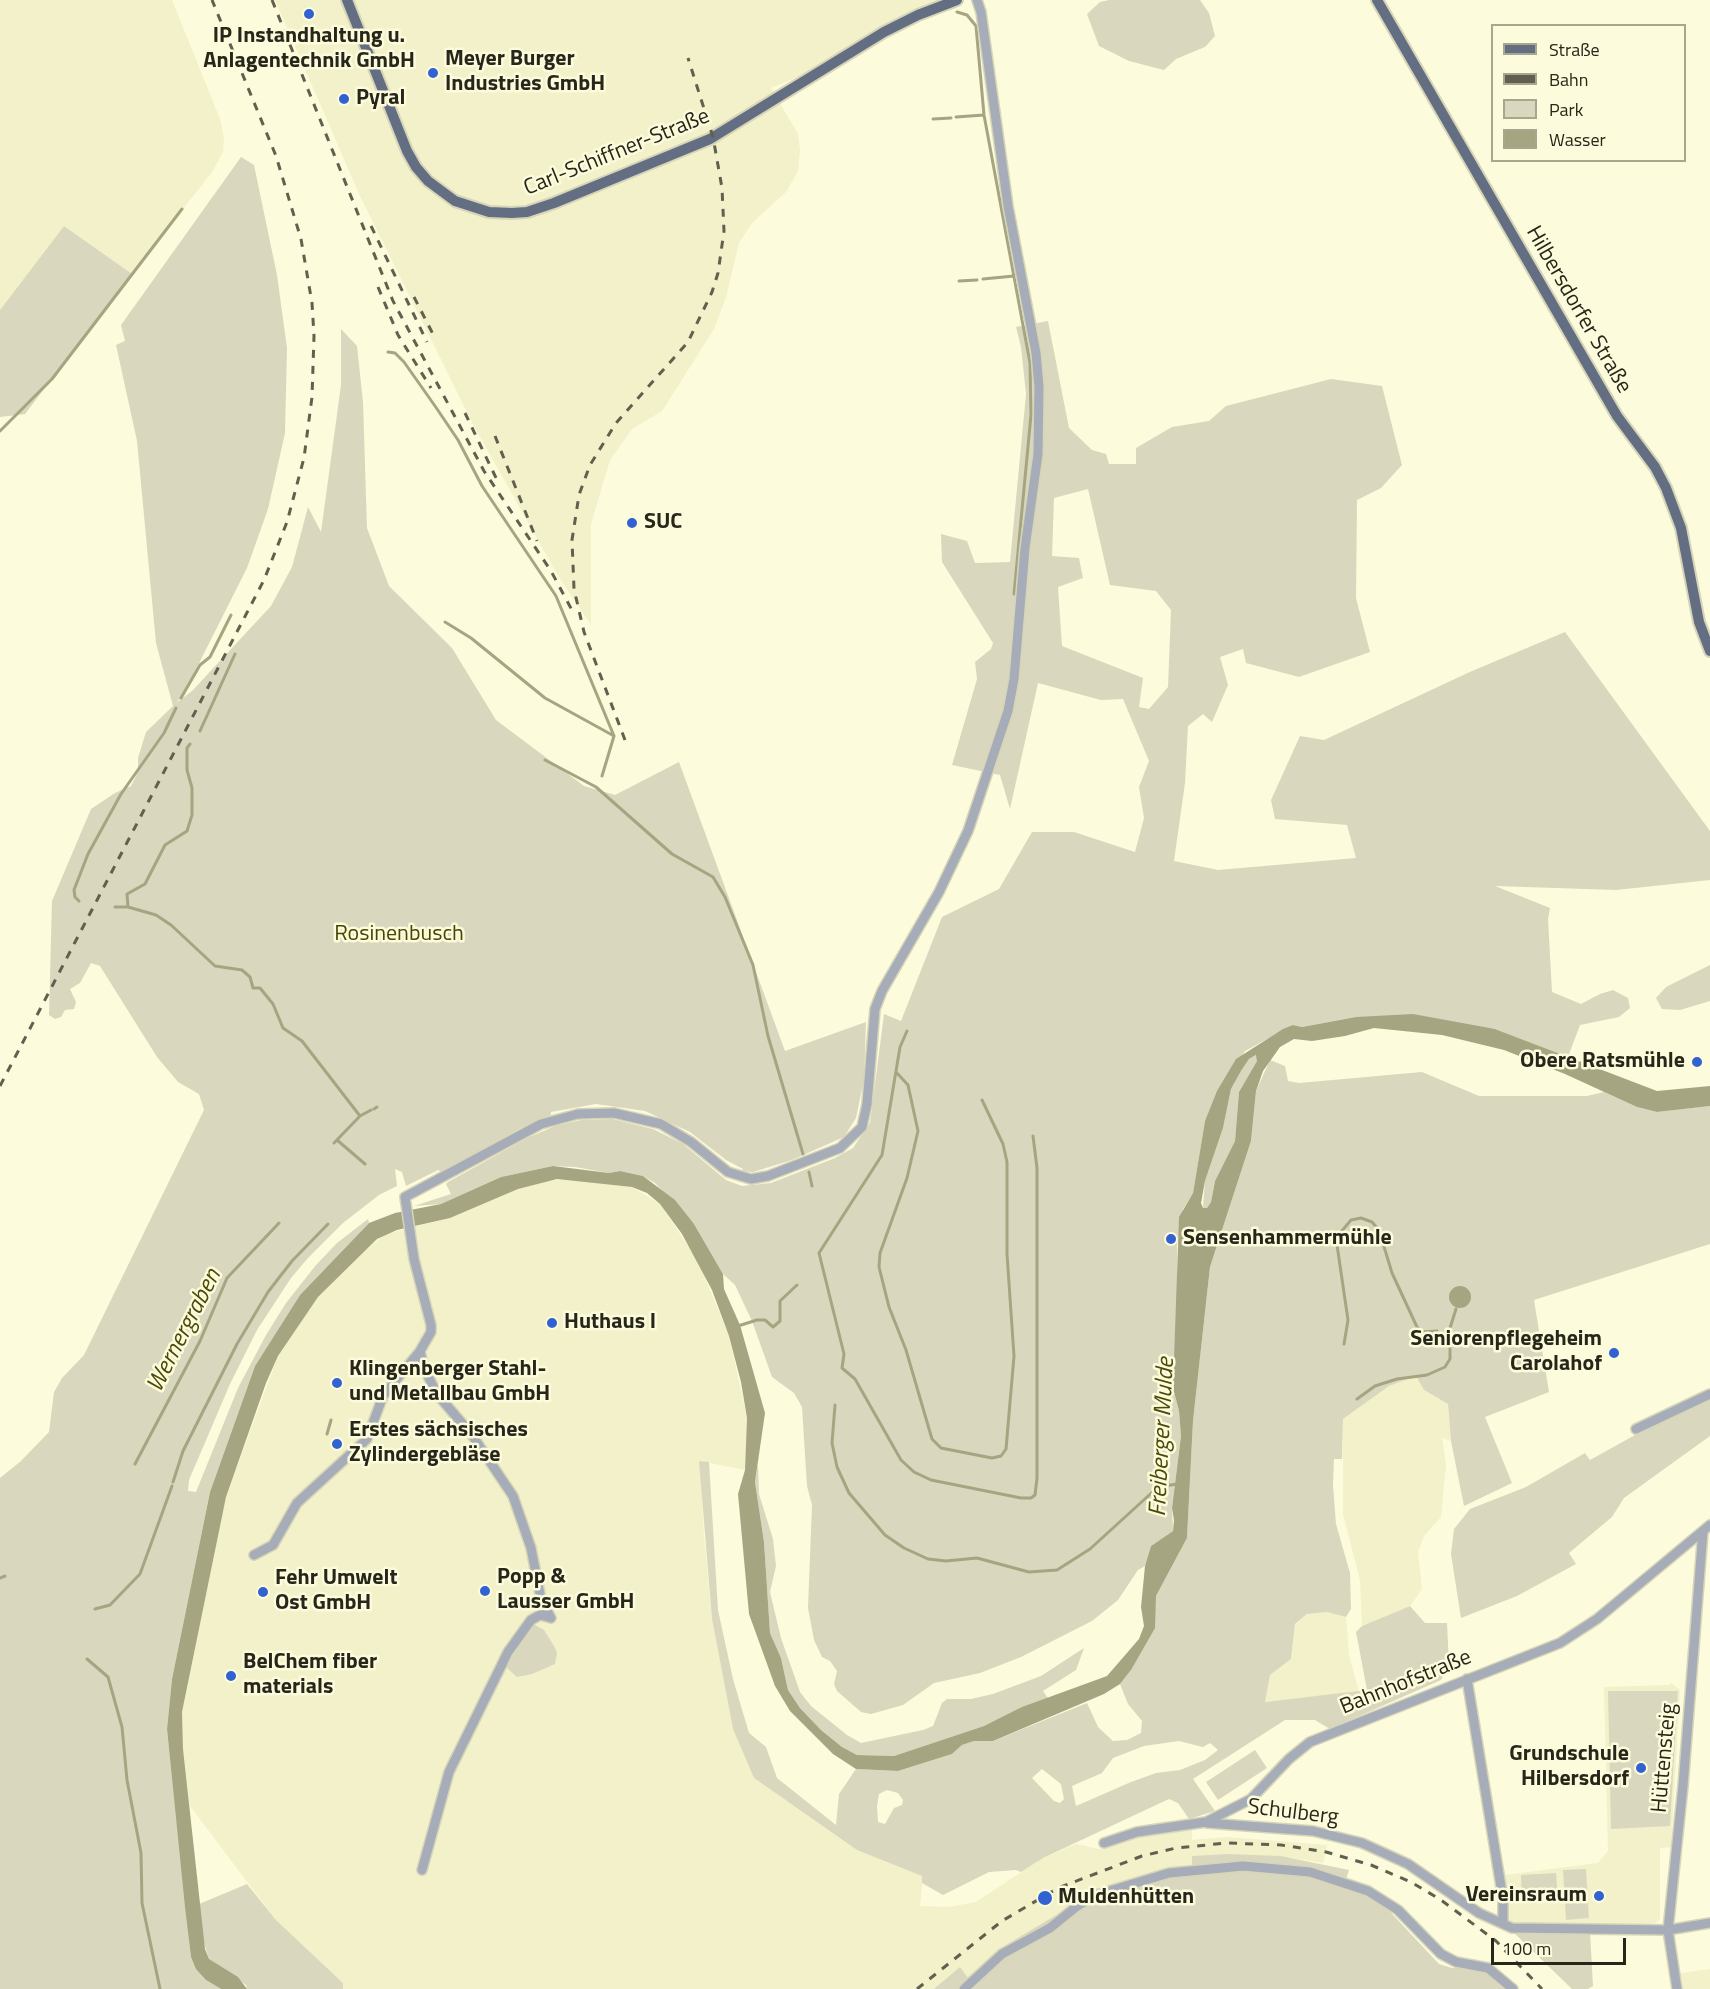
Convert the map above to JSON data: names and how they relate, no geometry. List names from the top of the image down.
{
  "streets": {
    "main road": ["Carl-Schiffner-Straße", "Hilbersdorfer Straße"],
    "street": ["Bahnhofstraße", "Hüttensteig", "Schulberg"]
  },
  "crossings": [
    ["Bahnhofstraße", "Hüttensteig"],
    ["Bahnhofstraße", "Schulberg"],
    ["Hüttensteig", "Schulberg"]
  ],
  "water": ["Wernergraben", "Freiberger Mulde"],
  "parks": ["Rosinenbusch"],
  "places": [
    "IP Instandhaltung u. Anlagentechnik GmbH",
    "Meyer Burger Industries GmbH",
    "Pyral",
    "SUC",
    "Obere Ratsmühle",
    "Sensenhammermühle",
    "Huthaus I",
    "Seniorenpflegeheim Carolahof",
    "Klingenberger Stahl- und Metallbau GmbH",
    "Erstes sächsisches Zylindergebläse",
    "Popp & Lausser GmbH",
    "Fehr Umwelt Ost GmbH",
    "BelChem fiber materials",
    "Grundschule Hilbersdorf",
    "Vereinsraum",
    "Muldenhütten"
  ],
  "legend": [
    "Straße",
    "Bahn",
    "Park",
    "Wasser"
  ],
  "scale_bar": "100 m"
}
